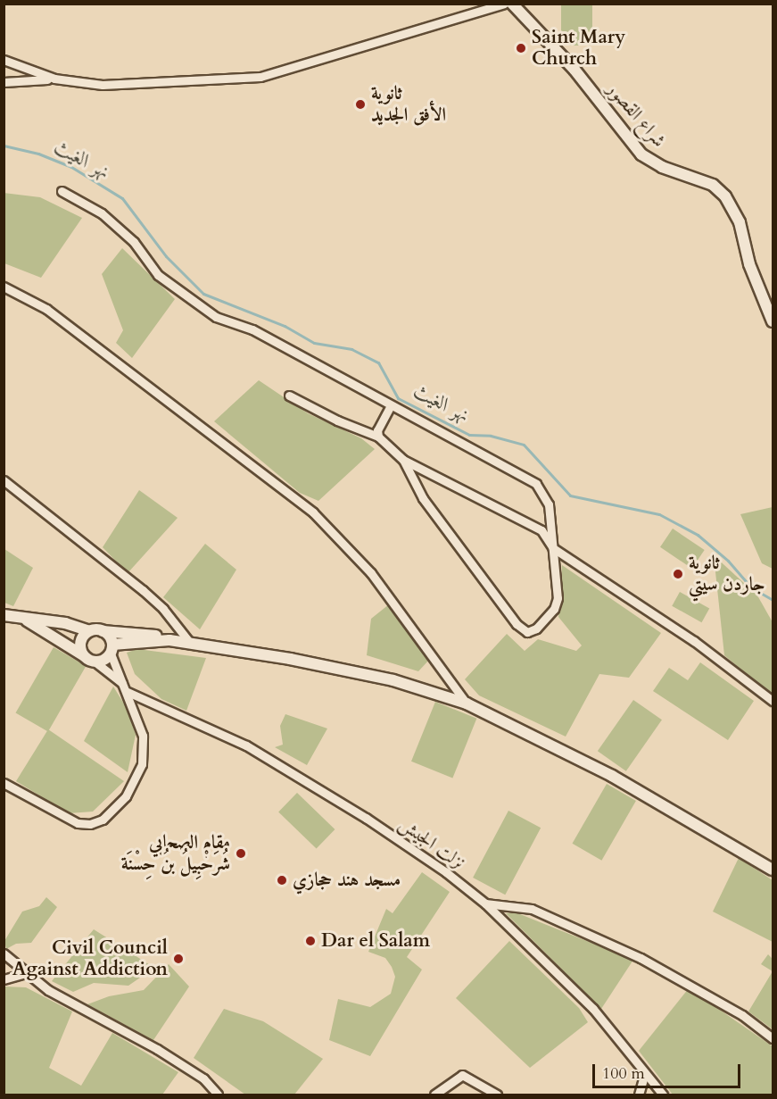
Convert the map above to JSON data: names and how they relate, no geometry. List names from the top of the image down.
{
  "streets": {
    "street": ["شراع القصور", "نزلت الجيش"]
  },
  "water": ["نهر الغيث"],
  "places": [
    "Saint Mary Church",
    "ثانوية الأفق الجديد",
    "ثانوية جاردن سيتي",
    "مقام الصحابي شُرَحْبِيلُ بنُ حِسْنَة",
    "مسجد هند حجازي",
    "Dar el Salam",
    "Civil Council Against Addiction"
  ],
  "scale_bar": "100 m"
}
